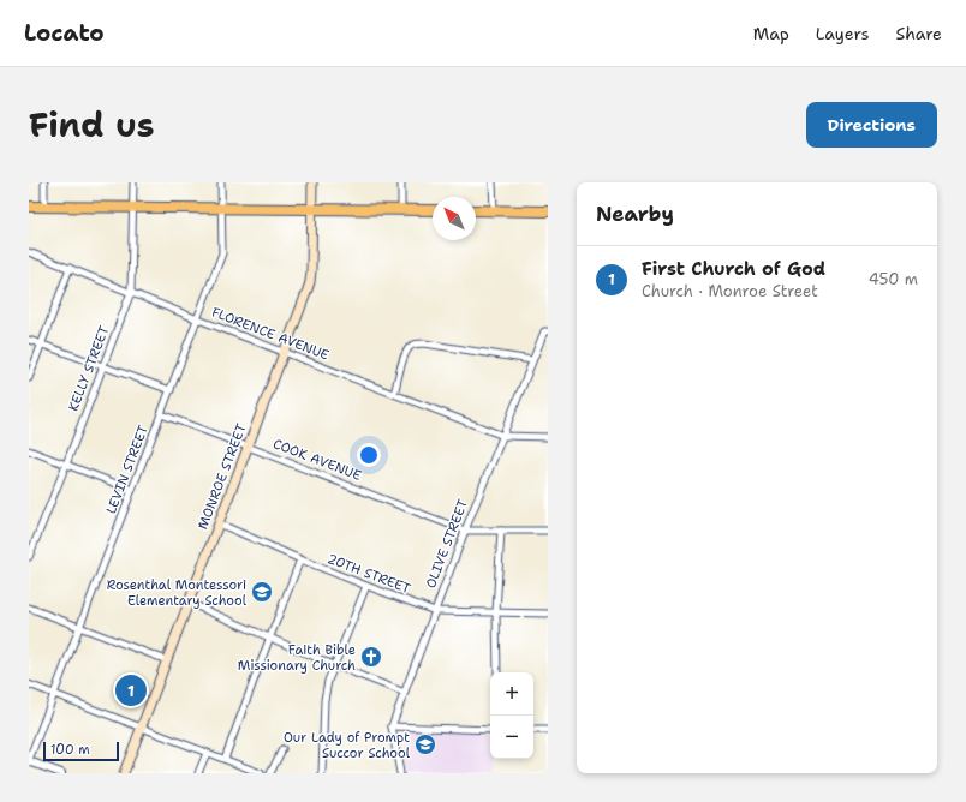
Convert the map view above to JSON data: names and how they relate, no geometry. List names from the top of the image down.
{
  "streets": {
    "main road": ["MONROE STREET"],
    "street": [
      "FLORENCE AVENUE",
      "KELLY STREET",
      "COOK AVENUE",
      "LEVIN STREET",
      "OLIVE STREET",
      "20TH STREET"
    ]
  },
  "crossings": [
    ["FLORENCE AVENUE", "KELLY STREET"],
    ["FLORENCE AVENUE", "LEVIN STREET"],
    ["FLORENCE AVENUE", "MONROE STREET"],
    ["FLORENCE AVENUE", "OLIVE STREET"],
    ["COOK AVENUE", "LEVIN STREET"],
    ["COOK AVENUE", "MONROE STREET"],
    ["COOK AVENUE", "OLIVE STREET"],
    ["MONROE STREET", "20TH STREET"],
    ["OLIVE STREET", "20TH STREET"]
  ],
  "places": {
    "school or university": ["Rosenthal Montessori Elementary School", "Our Lady of Prompt Succor School"],
    "church": ["Faith Bible Missionary Church"]
  },
  "scale_bar": "100 m",
  "north": "top left",
  "page": {
    "header": "Locato",
    "nav": ["Map", "Layers", "Share"],
    "title": "Find us",
    "buttons": "Directions",
    "heading": "Nearby",
    "list": [
      {
        "mark": "1",
        "name": "First Church of God",
        "note": "Church · Monroe Street",
        "value": "450 m"
      }
    ],
    "map_buttons": ["+", "−"],
    "pins": "1",
    "scale": "100 m"
  }
}
